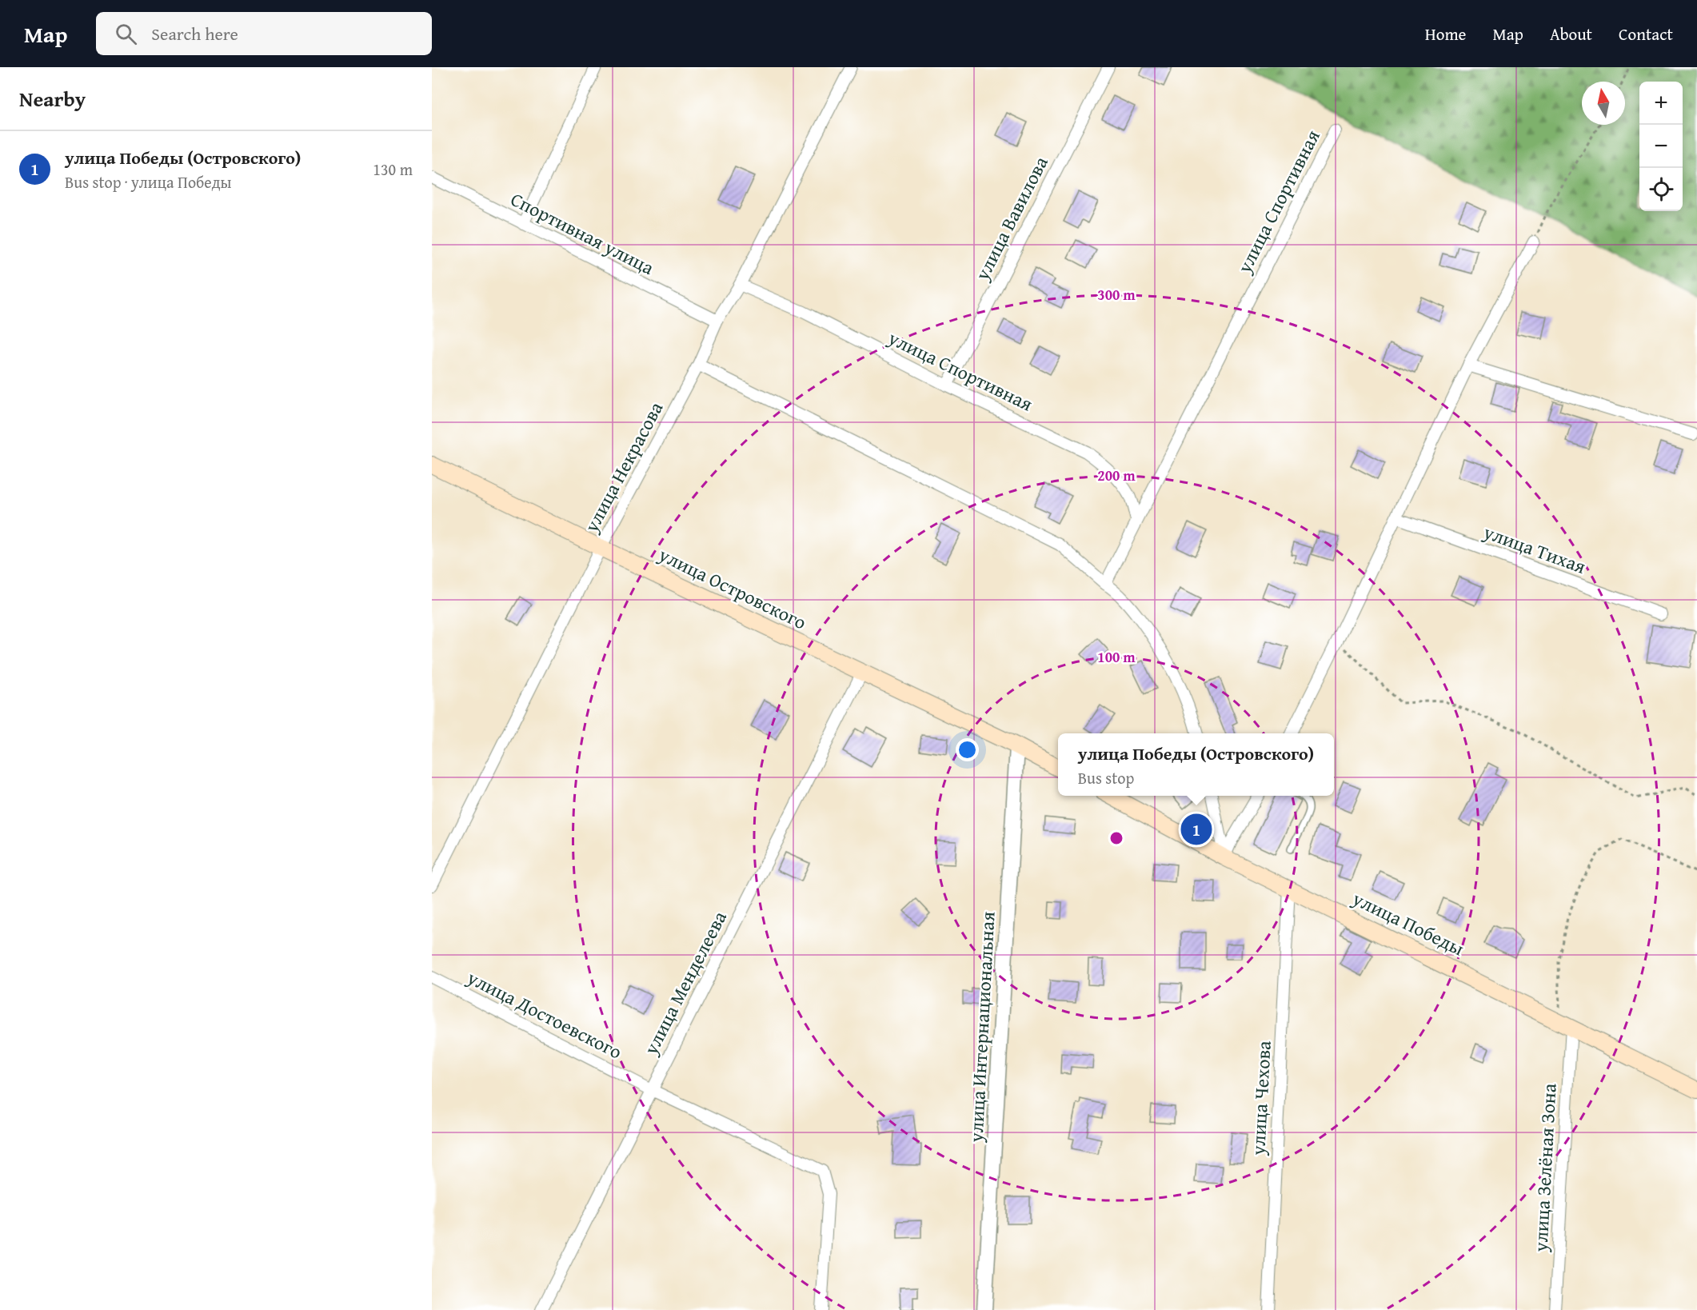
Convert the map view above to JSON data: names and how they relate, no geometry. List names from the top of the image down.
{
  "streets": {
    "main road": ["улица Островского", "улица Победы"],
    "street": [
      "улица Спортивная",
      "улица Вавилова",
      "Спортивная улица",
      "улица Некрасова",
      "улица Тихая",
      "улица Менделеева",
      "улица Достоевского",
      "улица Интернациональная",
      "улица Чехова",
      "улица Зелёная Зона"
    ]
  },
  "crossings": [
    ["улица Спортивная", "улица Вавилова"],
    ["улица Спортивная", "улица Некрасова"],
    ["Спортивная улица", "улица Некрасова"],
    ["улица Некрасова", "улица Островского"],
    ["улица Островского", "улица Менделеева"],
    ["улица Островского", "улица Интернациональная"],
    ["улица Победы", "улица Чехова"],
    ["улица Победы", "улица Зелёная Зона"],
    ["улица Менделеева", "улица Достоевского"]
  ],
  "north": "top",
  "page": {
    "header": "Map",
    "search": "Search here",
    "nav": [
      "Home",
      "Map",
      "About",
      "Contact"
    ],
    "heading": "Nearby",
    "map_buttons": ["+", "−"],
    "list": [
      {
        "mark": "1",
        "name": "улица Победы (Островского)",
        "note": "Bus stop · улица Победы",
        "value": "130 m"
      }
    ],
    "popup": ["улица Победы (Островского)", "Bus stop"],
    "pins": "1"
  },
  "rings": ["300 m", "200 m", "100 m"]
}
